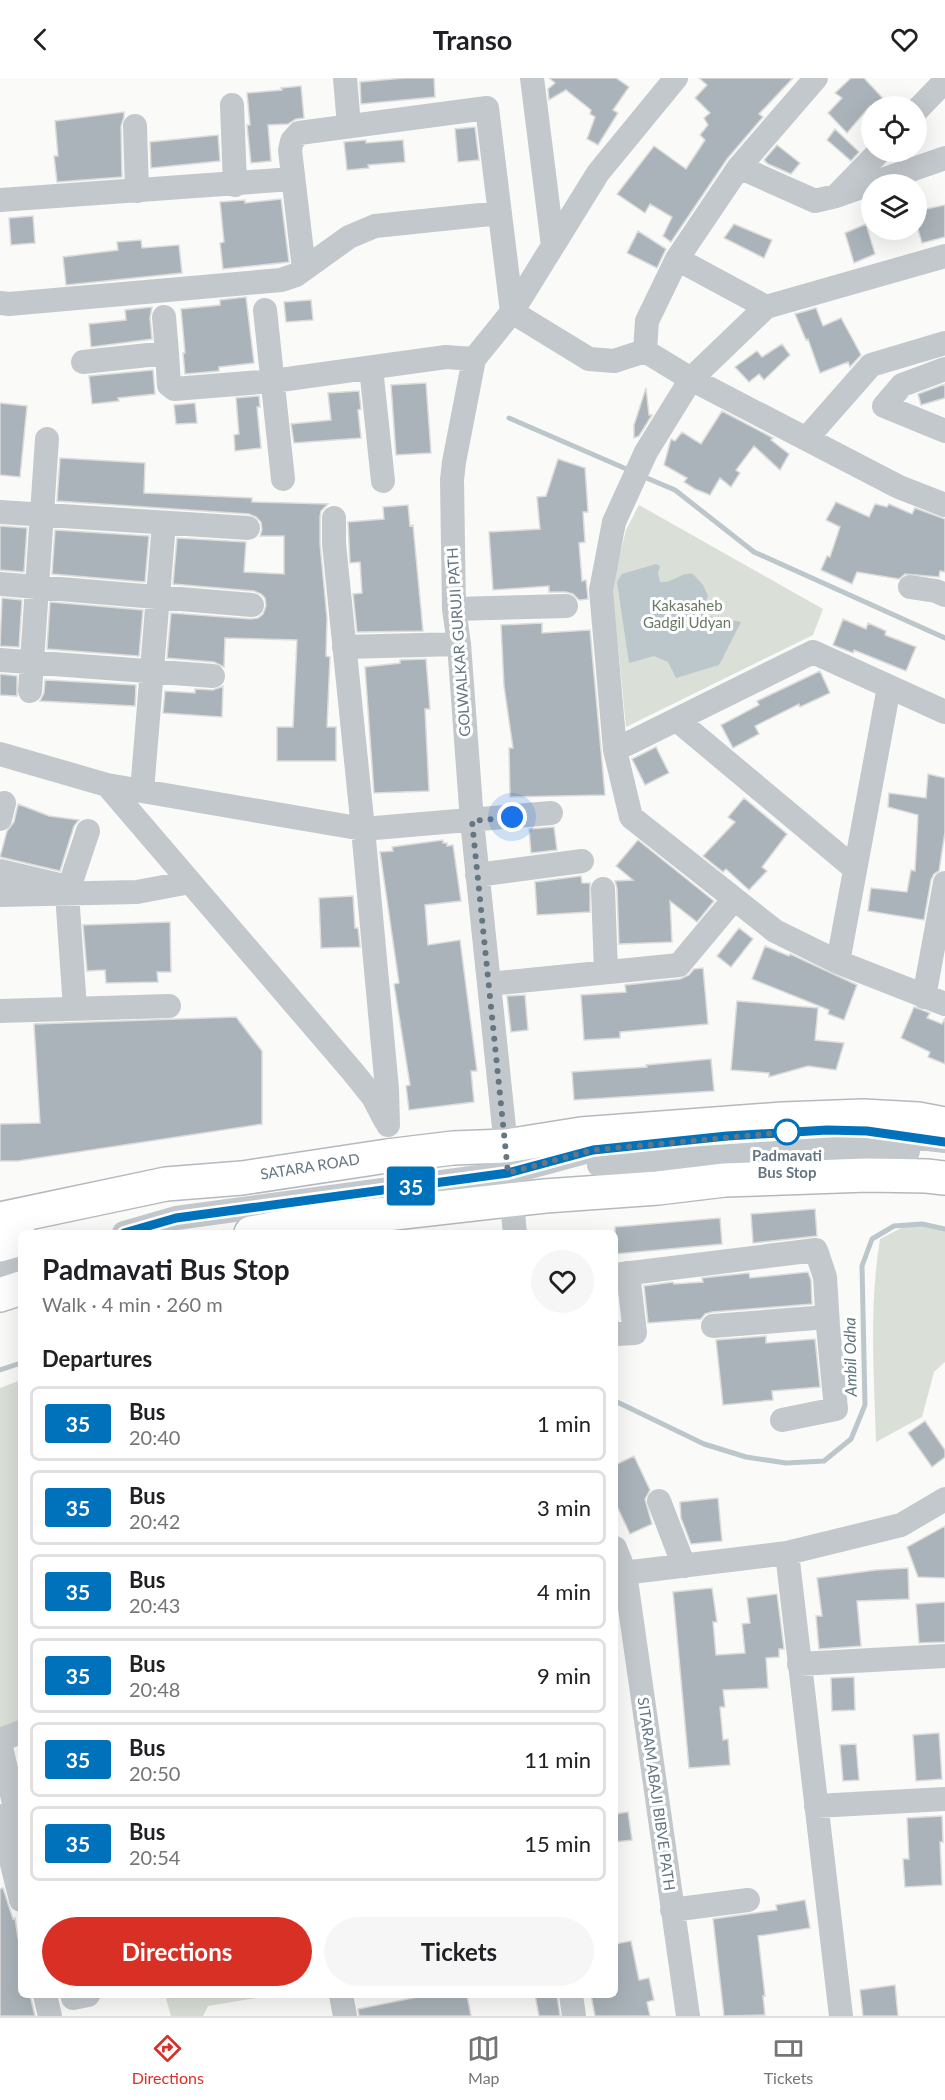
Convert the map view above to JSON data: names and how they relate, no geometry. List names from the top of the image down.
{
  "streets": {
    "highway": ["SATARA ROAD"],
    "street": ["GOLWALKAR GURUJI PATH", "SITARAM ABAJI BIBVE PATH"]
  },
  "crossings": [
    ["GOLWALKAR GURUJI PATH", "SATARA ROAD"]
  ],
  "water": ["Ambil Odha"],
  "parks": ["Kakasaheb Gadgil Udyan"],
  "places": ["Padmavati Bus Stop"],
  "lines": ["bus line 35"],
  "page": {
    "header": "Transo",
    "on_map": "35",
    "heading": [
      ["Padmavati Bus Stop", "Walk · 4 min · 260 m"],
      "Departures"
    ],
    "list": [
      {
        "mark": "35",
        "name": "Bus",
        "note": "20:40",
        "value": "1 min"
      },
      {
        "mark": "35",
        "name": "Bus",
        "note": "20:42",
        "value": "3 min"
      },
      {
        "mark": "35",
        "name": "Bus",
        "note": "20:43",
        "value": "4 min"
      },
      {
        "mark": "35",
        "name": "Bus",
        "note": "20:48",
        "value": "9 min"
      },
      {
        "mark": "35",
        "name": "Bus",
        "note": "20:50",
        "value": "11 min"
      },
      {
        "mark": "35",
        "name": "Bus",
        "note": "20:54",
        "value": "15 min"
      }
    ],
    "buttons": ["Directions", "Tickets"],
    "tabs": ["Directions", "Map", "Tickets"]
  }
}
